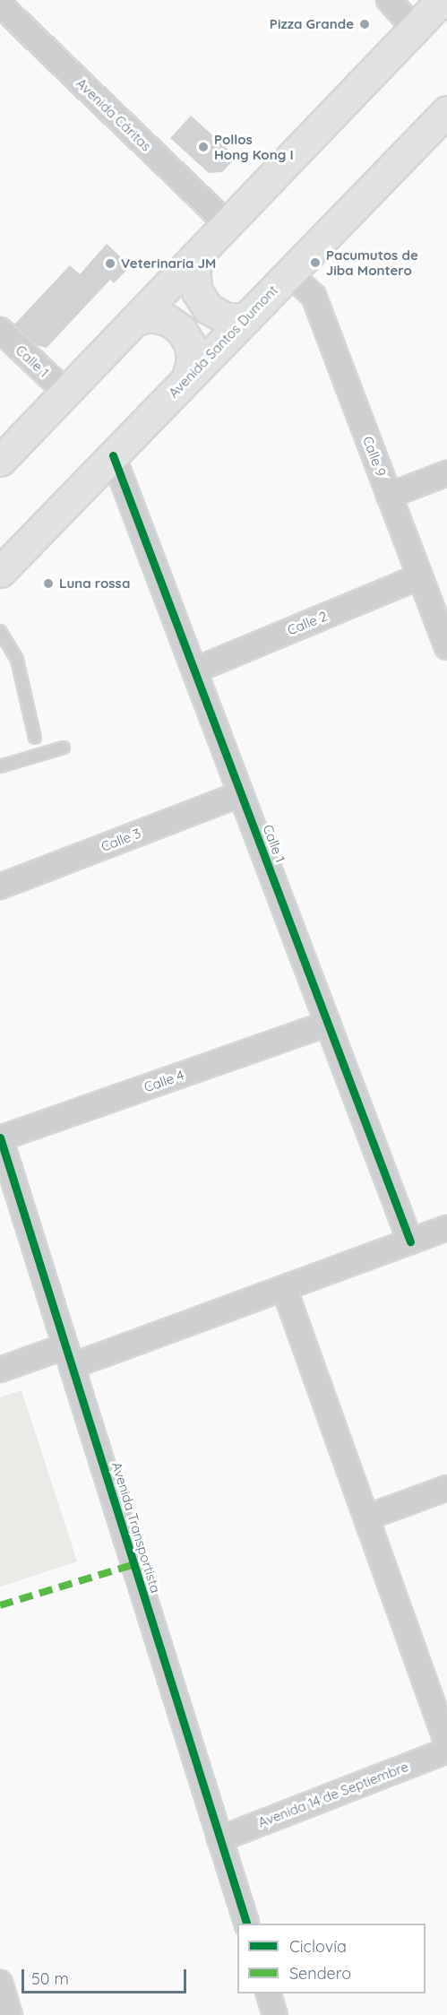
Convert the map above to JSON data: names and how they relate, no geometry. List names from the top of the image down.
{
  "streets": {
    "main road": ["Avenida Santos Dumont"],
    "street": [
      "Avenida Cáritas",
      "Calle 1",
      "Calle 9",
      "Calle 2",
      "Calle 3",
      "Calle 4",
      "Avenida Transportista",
      "Avenida 14 de Septiembre"
    ]
  },
  "crossings": [
    ["Avenida Santos Dumont", "Calle 1"],
    ["Avenida Santos Dumont", "Calle 9"],
    ["Calle 1", "Calle 2"],
    ["Calle 1", "Calle 3"],
    ["Calle 1", "Calle 4"],
    ["Calle 9", "Calle 2"],
    ["Calle 4", "Avenida Transportista"],
    ["Avenida Transportista", "Avenida 14 de Septiembre"]
  ],
  "places": [
    "Pizza Grande",
    "Pollos Hong Kong I",
    "Pacumutos de Jiba Montero",
    "Veterinaria JM",
    "Luna rossa"
  ],
  "legend": ["Ciclovía", "Sendero"],
  "scale_bar": "50 m"
}
